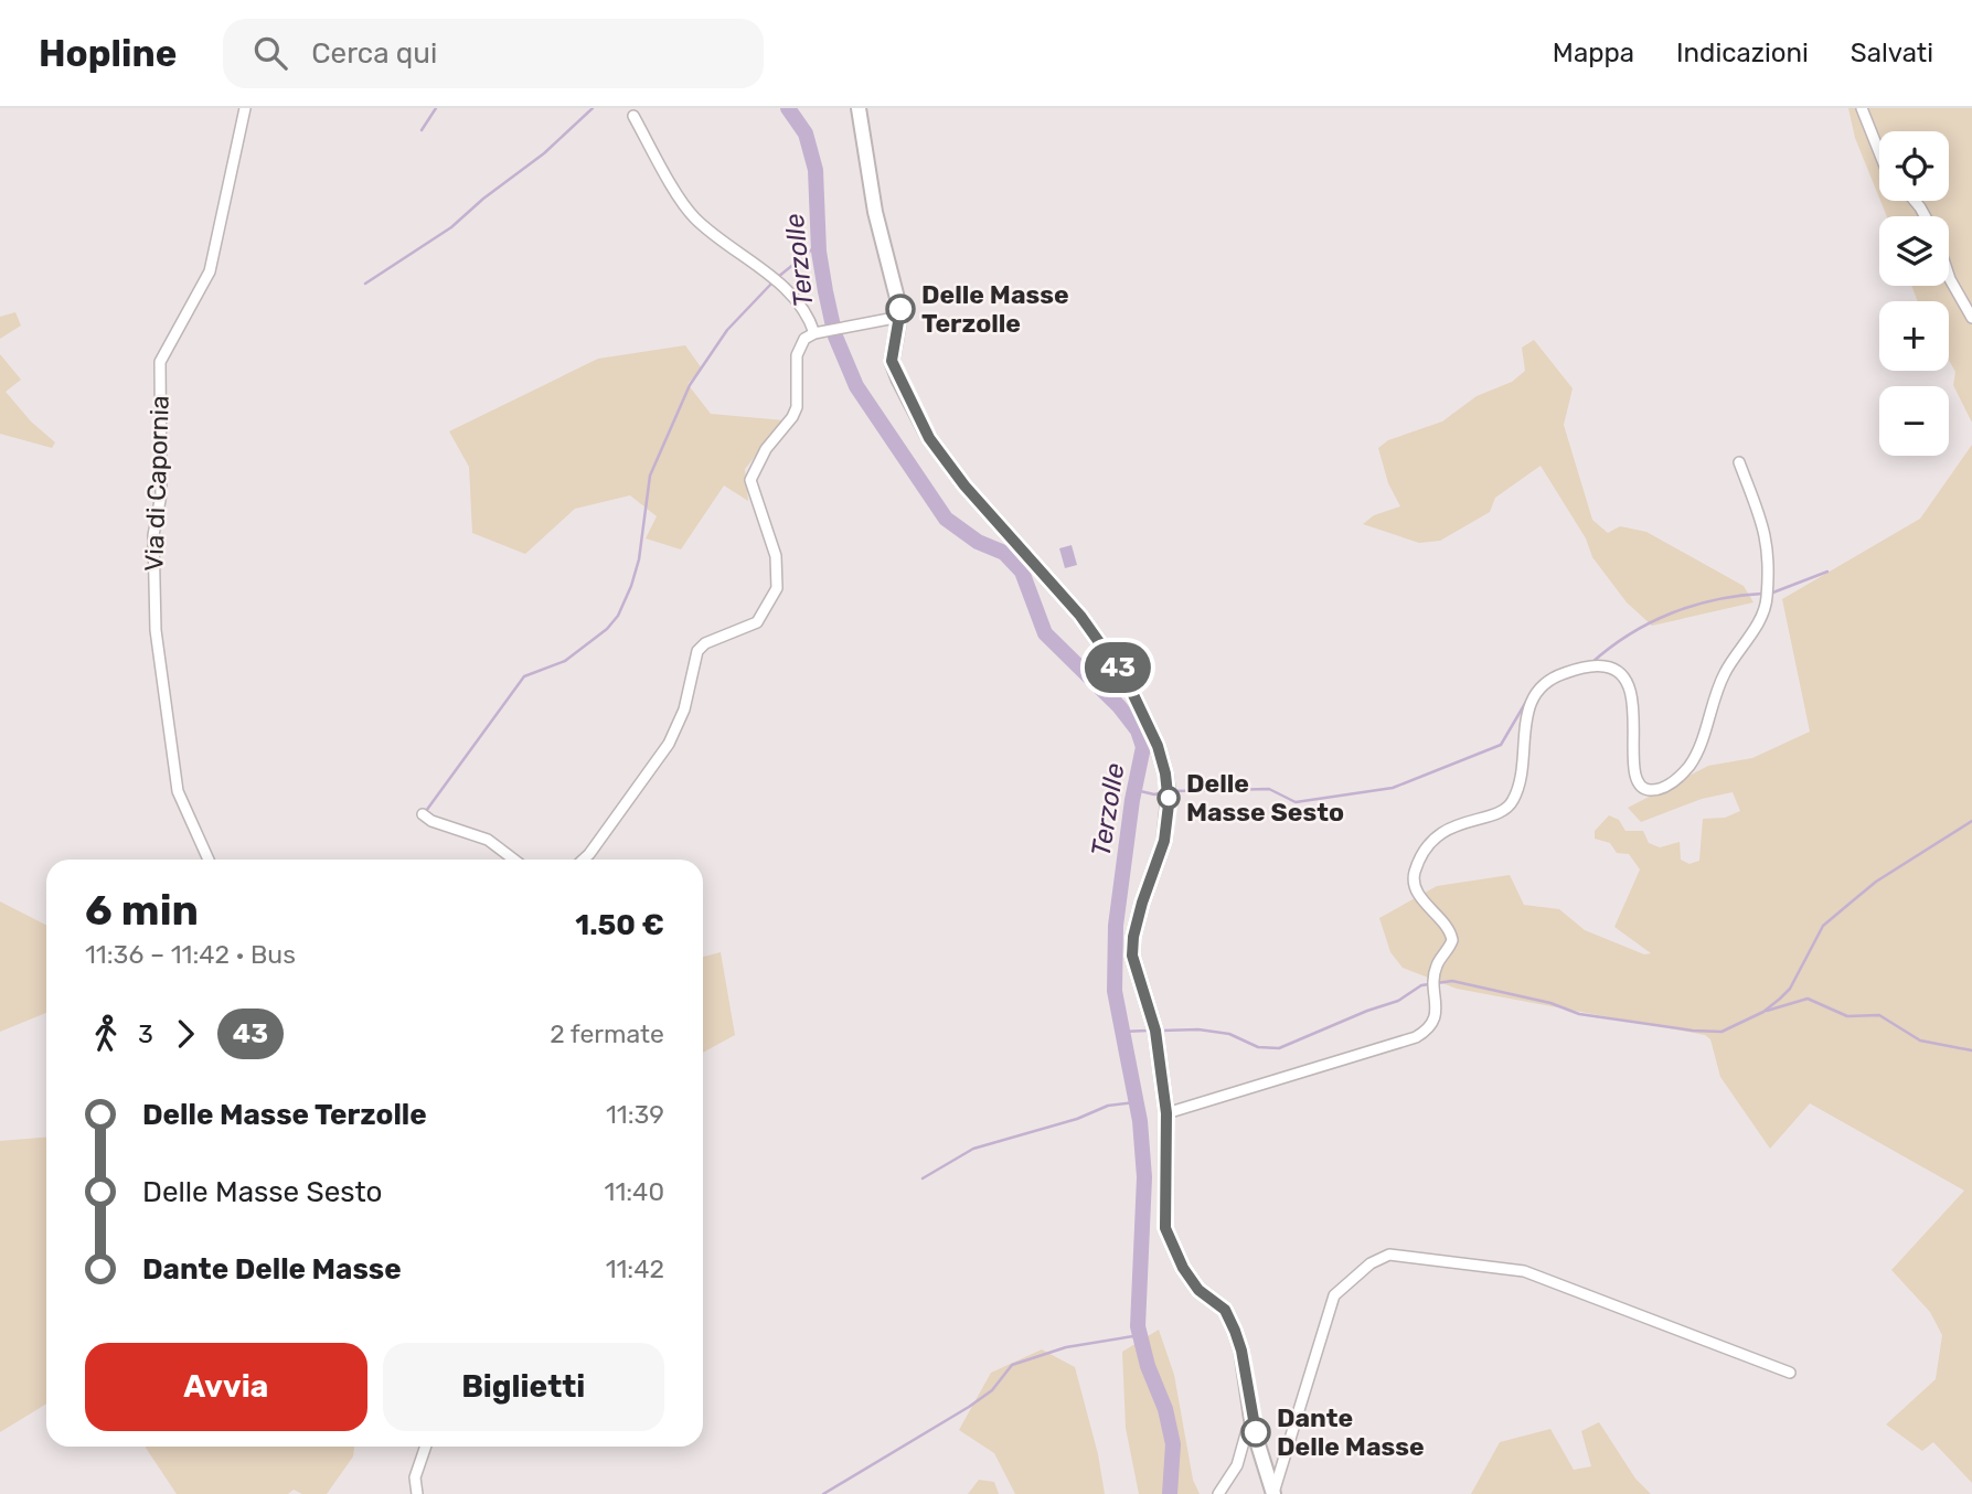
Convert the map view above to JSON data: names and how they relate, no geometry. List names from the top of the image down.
{
  "streets": {
    "street": ["Via di Capornia"]
  },
  "water": ["Terzolle"],
  "places": ["Delle Masse Terzolle", "Delle Masse Sesto", "Dante Delle Masse"],
  "lines": ["bus line 43"],
  "page": {
    "header": "Hopline",
    "search": "Cerca qui",
    "nav": ["Mappa", "Indicazioni", "Salvati"],
    "on_map": "43",
    "map_buttons": ["+", "−"],
    "heading": ["6 min", "11:36 – 11:42 · Bus", "1.50 €"],
    "legs": ["3", "43", "2 fermate"],
    "list": [
      {
        "name": "Delle Masse Terzolle",
        "value": "11:39"
      },
      {
        "name": "Delle Masse Sesto",
        "value": "11:40"
      },
      {
        "name": "Dante Delle Masse",
        "value": "11:42"
      }
    ],
    "buttons": ["Avvia", "Biglietti"]
  }
}
